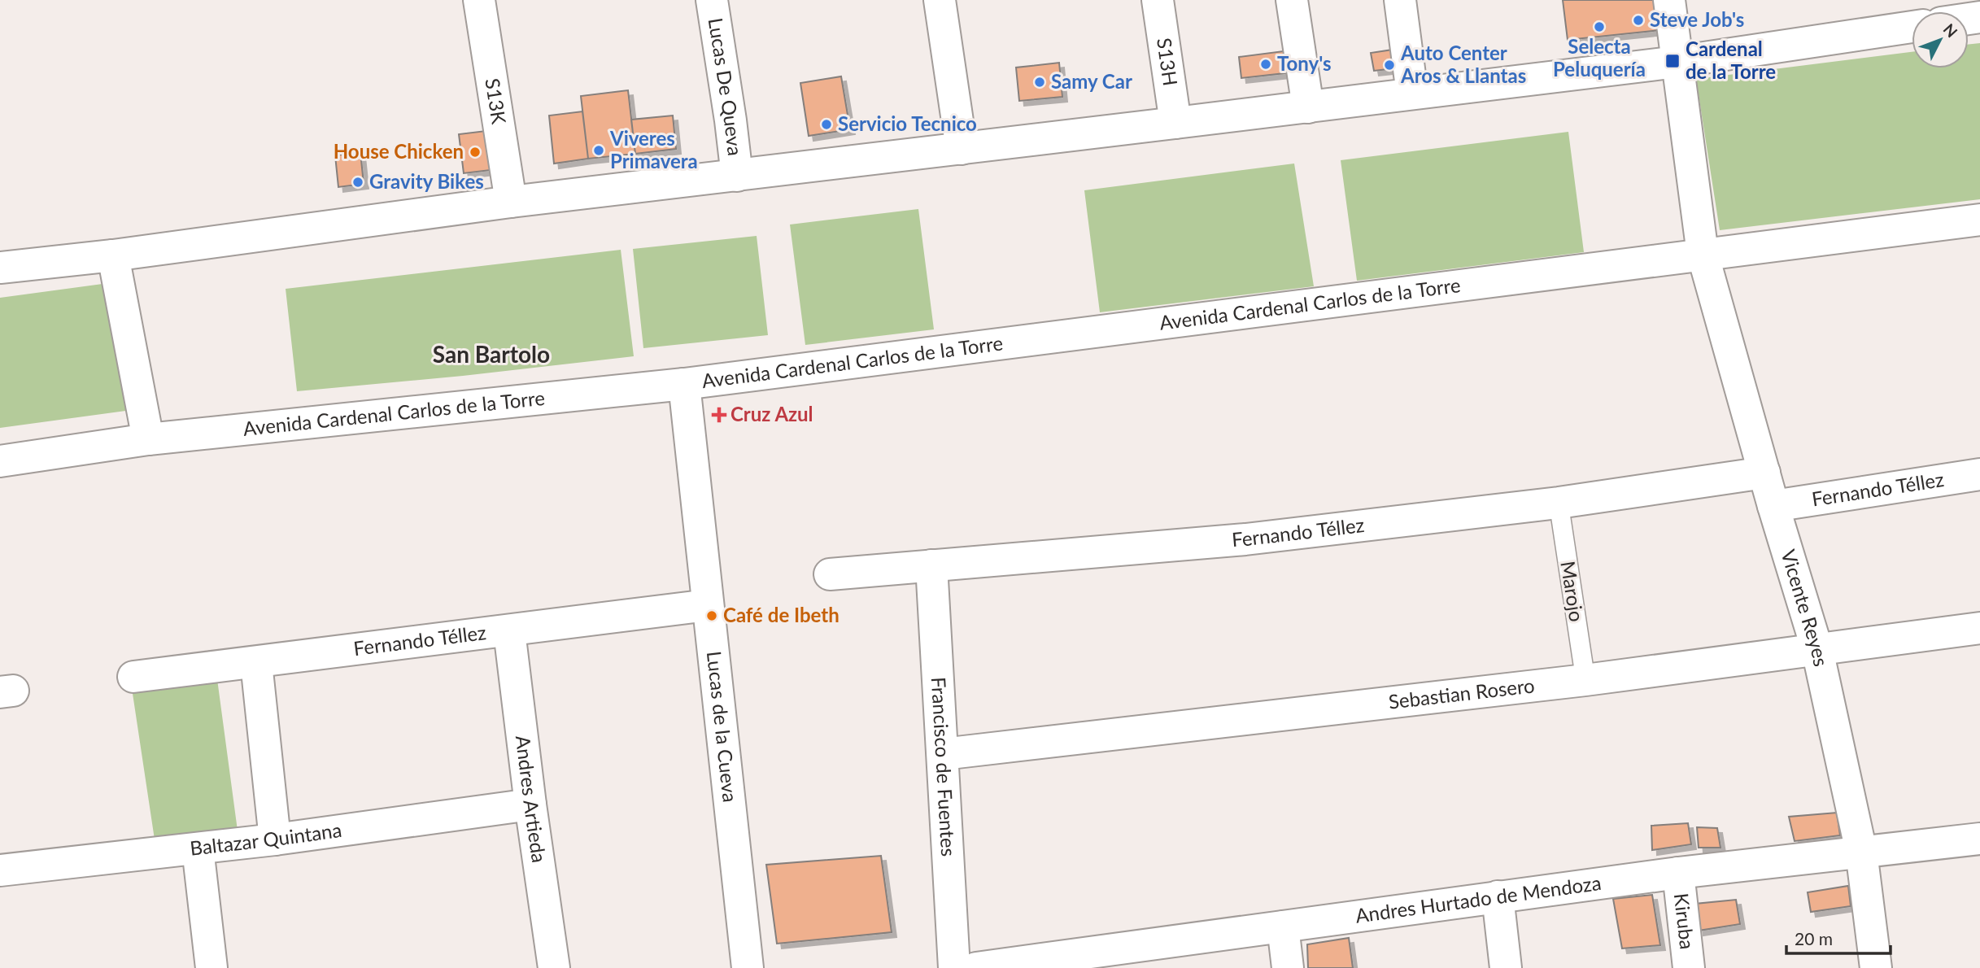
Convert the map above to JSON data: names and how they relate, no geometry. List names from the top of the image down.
{
  "streets": {
    "street": [
      "S13H",
      "Lucas De Queva",
      "S13K",
      "Avenida Cardenal Carlos de la Torre",
      "Fernando Téllez",
      "Vicente Reyes",
      "Sebastian Rosero",
      "Lucas de la Cueva",
      "Francisco de Fuentes",
      "Andres Artieda",
      "Baltazar Quintana",
      "Andres Hurtado de Mendoza",
      "Kiruba"
    ],
    "lane": ["Marojo"]
  },
  "crossings": [
    ["Avenida Cardenal Carlos de la Torre", "Vicente Reyes"],
    ["Avenida Cardenal Carlos de la Torre", "Lucas de la Cueva"],
    ["Fernando Téllez", "Marojo"],
    ["Fernando Téllez", "Vicente Reyes"],
    ["Fernando Téllez", "Lucas de la Cueva"],
    ["Fernando Téllez", "Francisco de Fuentes"],
    ["Fernando Téllez", "Andres Artieda"],
    ["Marojo", "Sebastian Rosero"],
    ["Vicente Reyes", "Sebastian Rosero"],
    ["Vicente Reyes", "Andres Hurtado de Mendoza"],
    ["Sebastian Rosero", "Francisco de Fuentes"],
    ["Andres Artieda", "Baltazar Quintana"],
    ["Andres Hurtado de Mendoza", "Kiruba"]
  ],
  "districts": ["San Bartolo"],
  "places": {
    "other": [
      "Steve Job's",
      "Selecta Peluquería",
      "Tony's",
      "Auto Center Aros & Llantas",
      "Samy Car",
      "Servicio Tecnico",
      "Viveres Primavera",
      "House Chicken",
      "Gravity Bikes",
      "Café de Ibeth"
    ],
    "transit": ["Cardenal de la Torre"],
    "health": ["Cruz Azul"]
  },
  "scale_bar": "20 m",
  "north": "top right"
}
